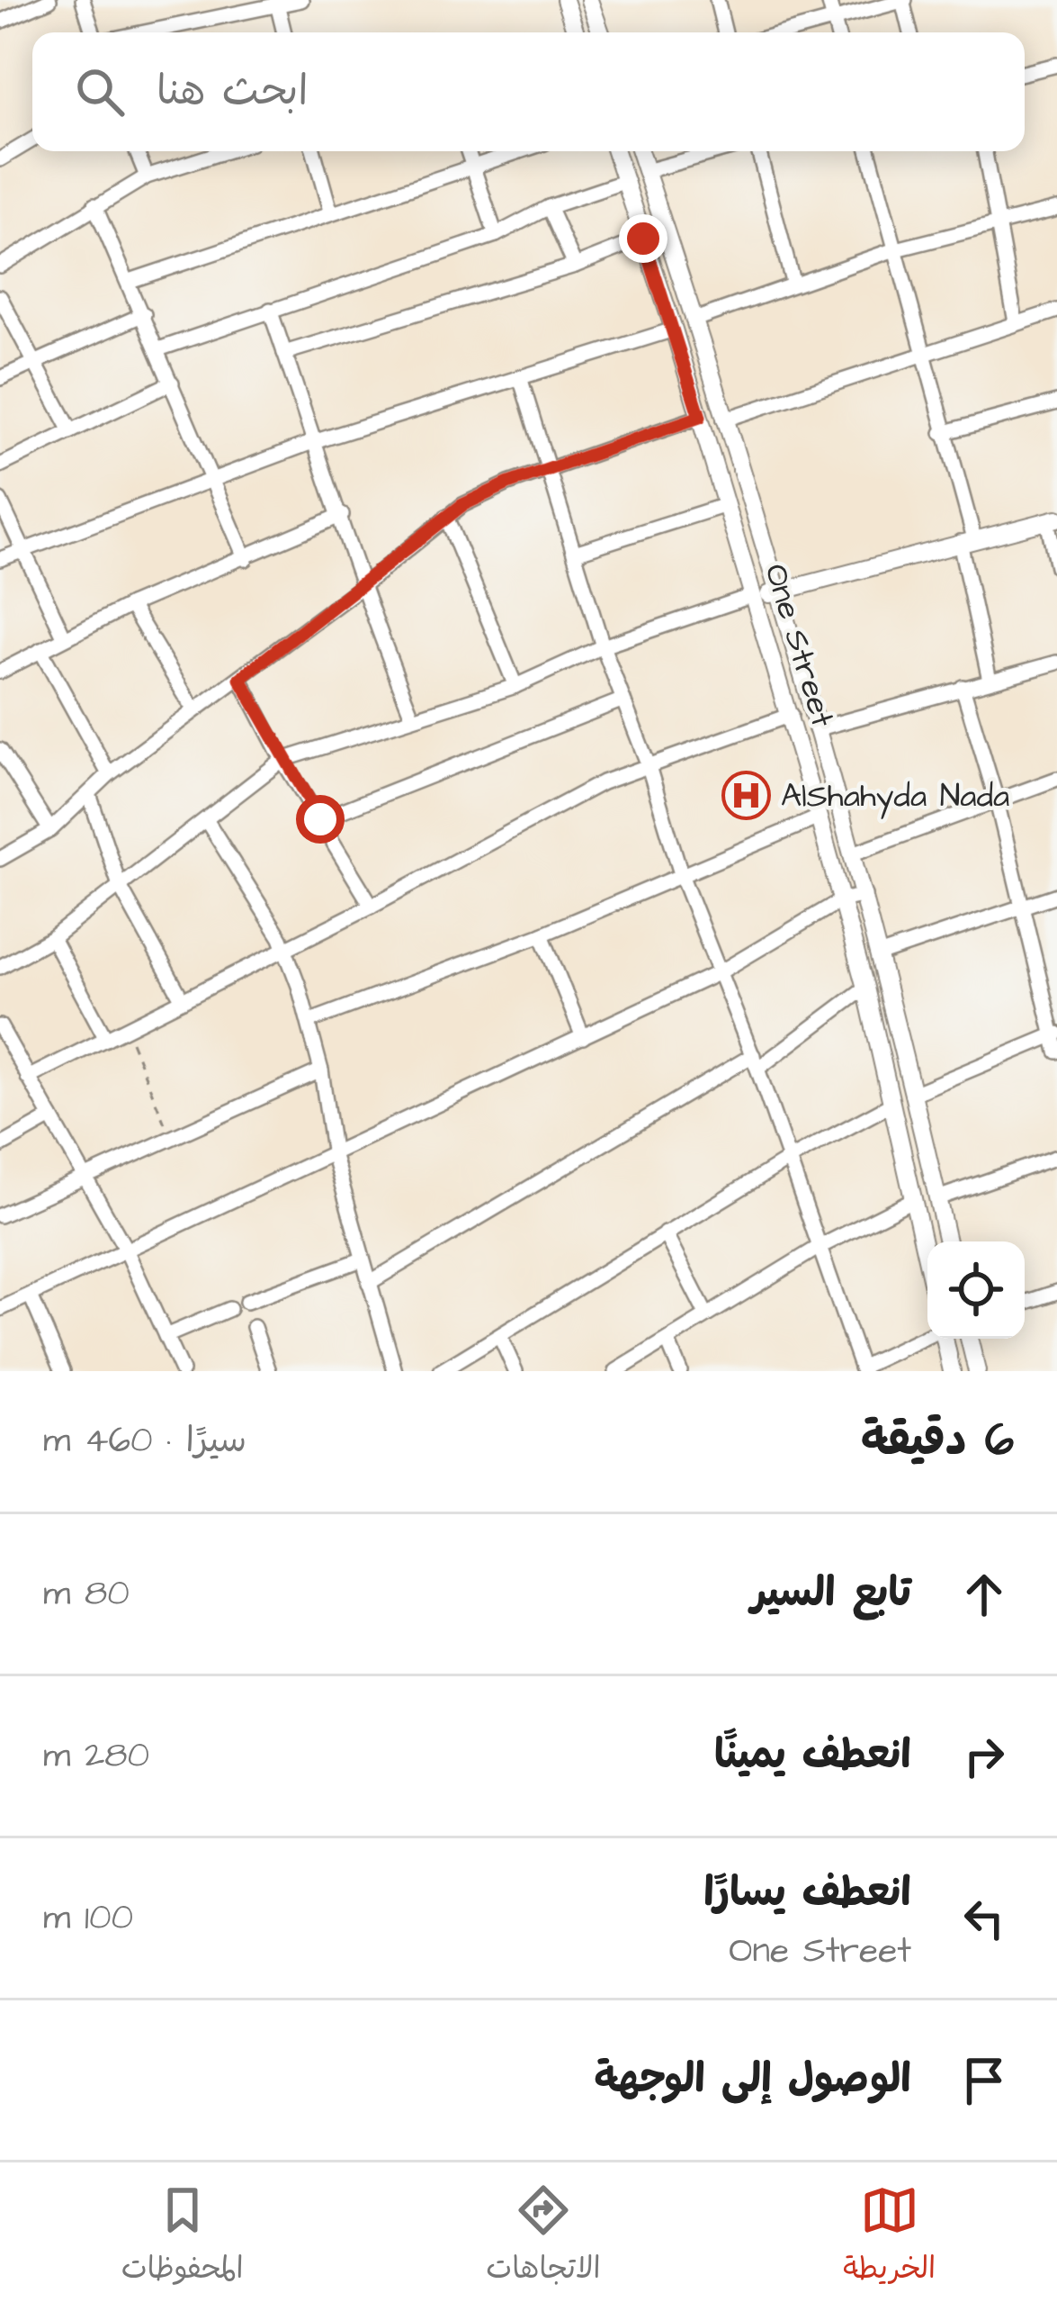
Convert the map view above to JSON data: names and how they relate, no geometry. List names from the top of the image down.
{
  "streets": {
    "street": ["One Street"]
  },
  "places": {
    "hospital": ["AlShahyda Nada"]
  },
  "page": {
    "search": "ابحث هنا",
    "heading": ["6 دقيقة", "سيرًا · 460 m"],
    "list": [
      ["تابع السير", "80 m"],
      ["انعطف يمينًا", "280 m"],
      ["انعطف يسارًا", "One Street", "100 m"],
      "الوصول إلى الوجهة"
    ],
    "nav": ["الخريطة", "الاتجاهات", "المحفوظات"]
  }
}
